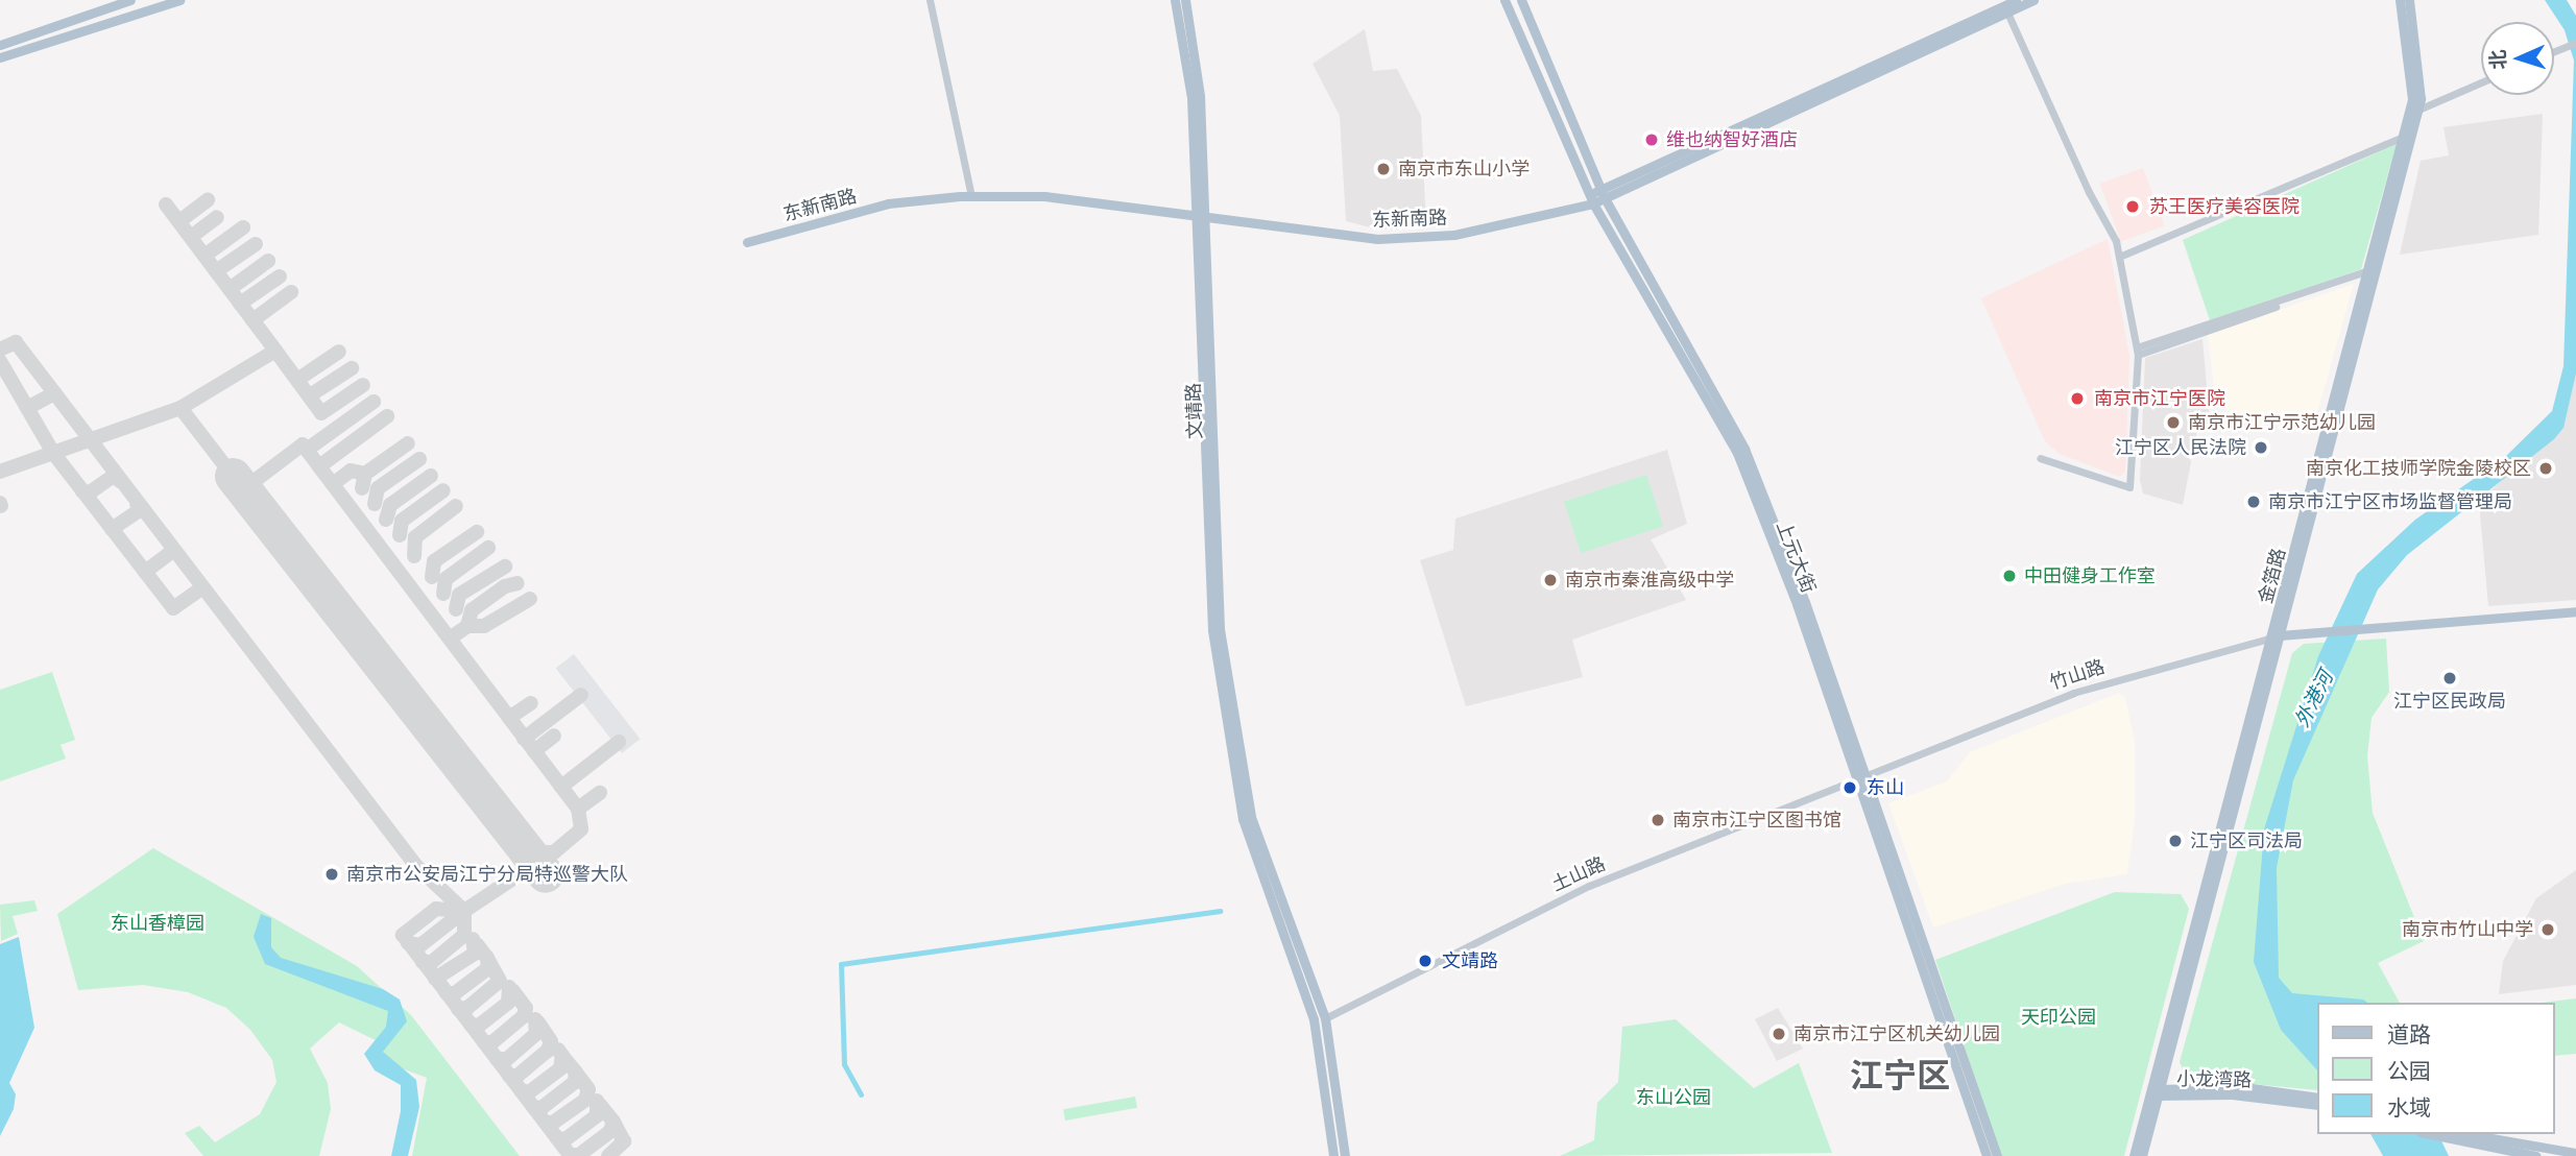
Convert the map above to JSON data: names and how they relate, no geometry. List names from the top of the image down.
{
  "streets": {
    "main road": [
      "东新南路",
      "文靖路",
      "上元大街",
      "金箔路",
      "竹山路",
      "小龙湾路"
    ],
    "street": ["土山路"]
  },
  "crossings": [
    ["东新南路", "文靖路"],
    ["东新南路", "上元大街"],
    ["文靖路", "土山路"],
    ["上元大街", "竹山路"],
    ["上元大街", "土山路"],
    ["金箔路", "竹山路"],
    ["金箔路", "小龙湾路"],
    ["竹山路", "土山路"]
  ],
  "districts": ["江宁区"],
  "water": ["外港河"],
  "parks": ["东山香樟园", "天印公园", "东山公园"],
  "places": [
    "维也纳智好酒店",
    "南京市东山小学",
    "苏王医疗美容医院",
    "南京市江宁医院",
    "南京市江宁示范幼儿园",
    "江宁区人民法院",
    "南京化工技师学院金陵校区",
    "南京市江宁区市场监督管理局",
    "中田健身工作室",
    "南京市秦淮高级中学",
    "江宁区民政局",
    "东山",
    "南京市江宁区图书馆",
    "江宁区司法局",
    "南京市公安局江宁分局特巡警大队",
    "南京市竹山中学",
    "文靖路",
    "南京市江宁区机关幼儿园"
  ],
  "legend": ["道路", "公园", "水域"],
  "north": "left"
}
